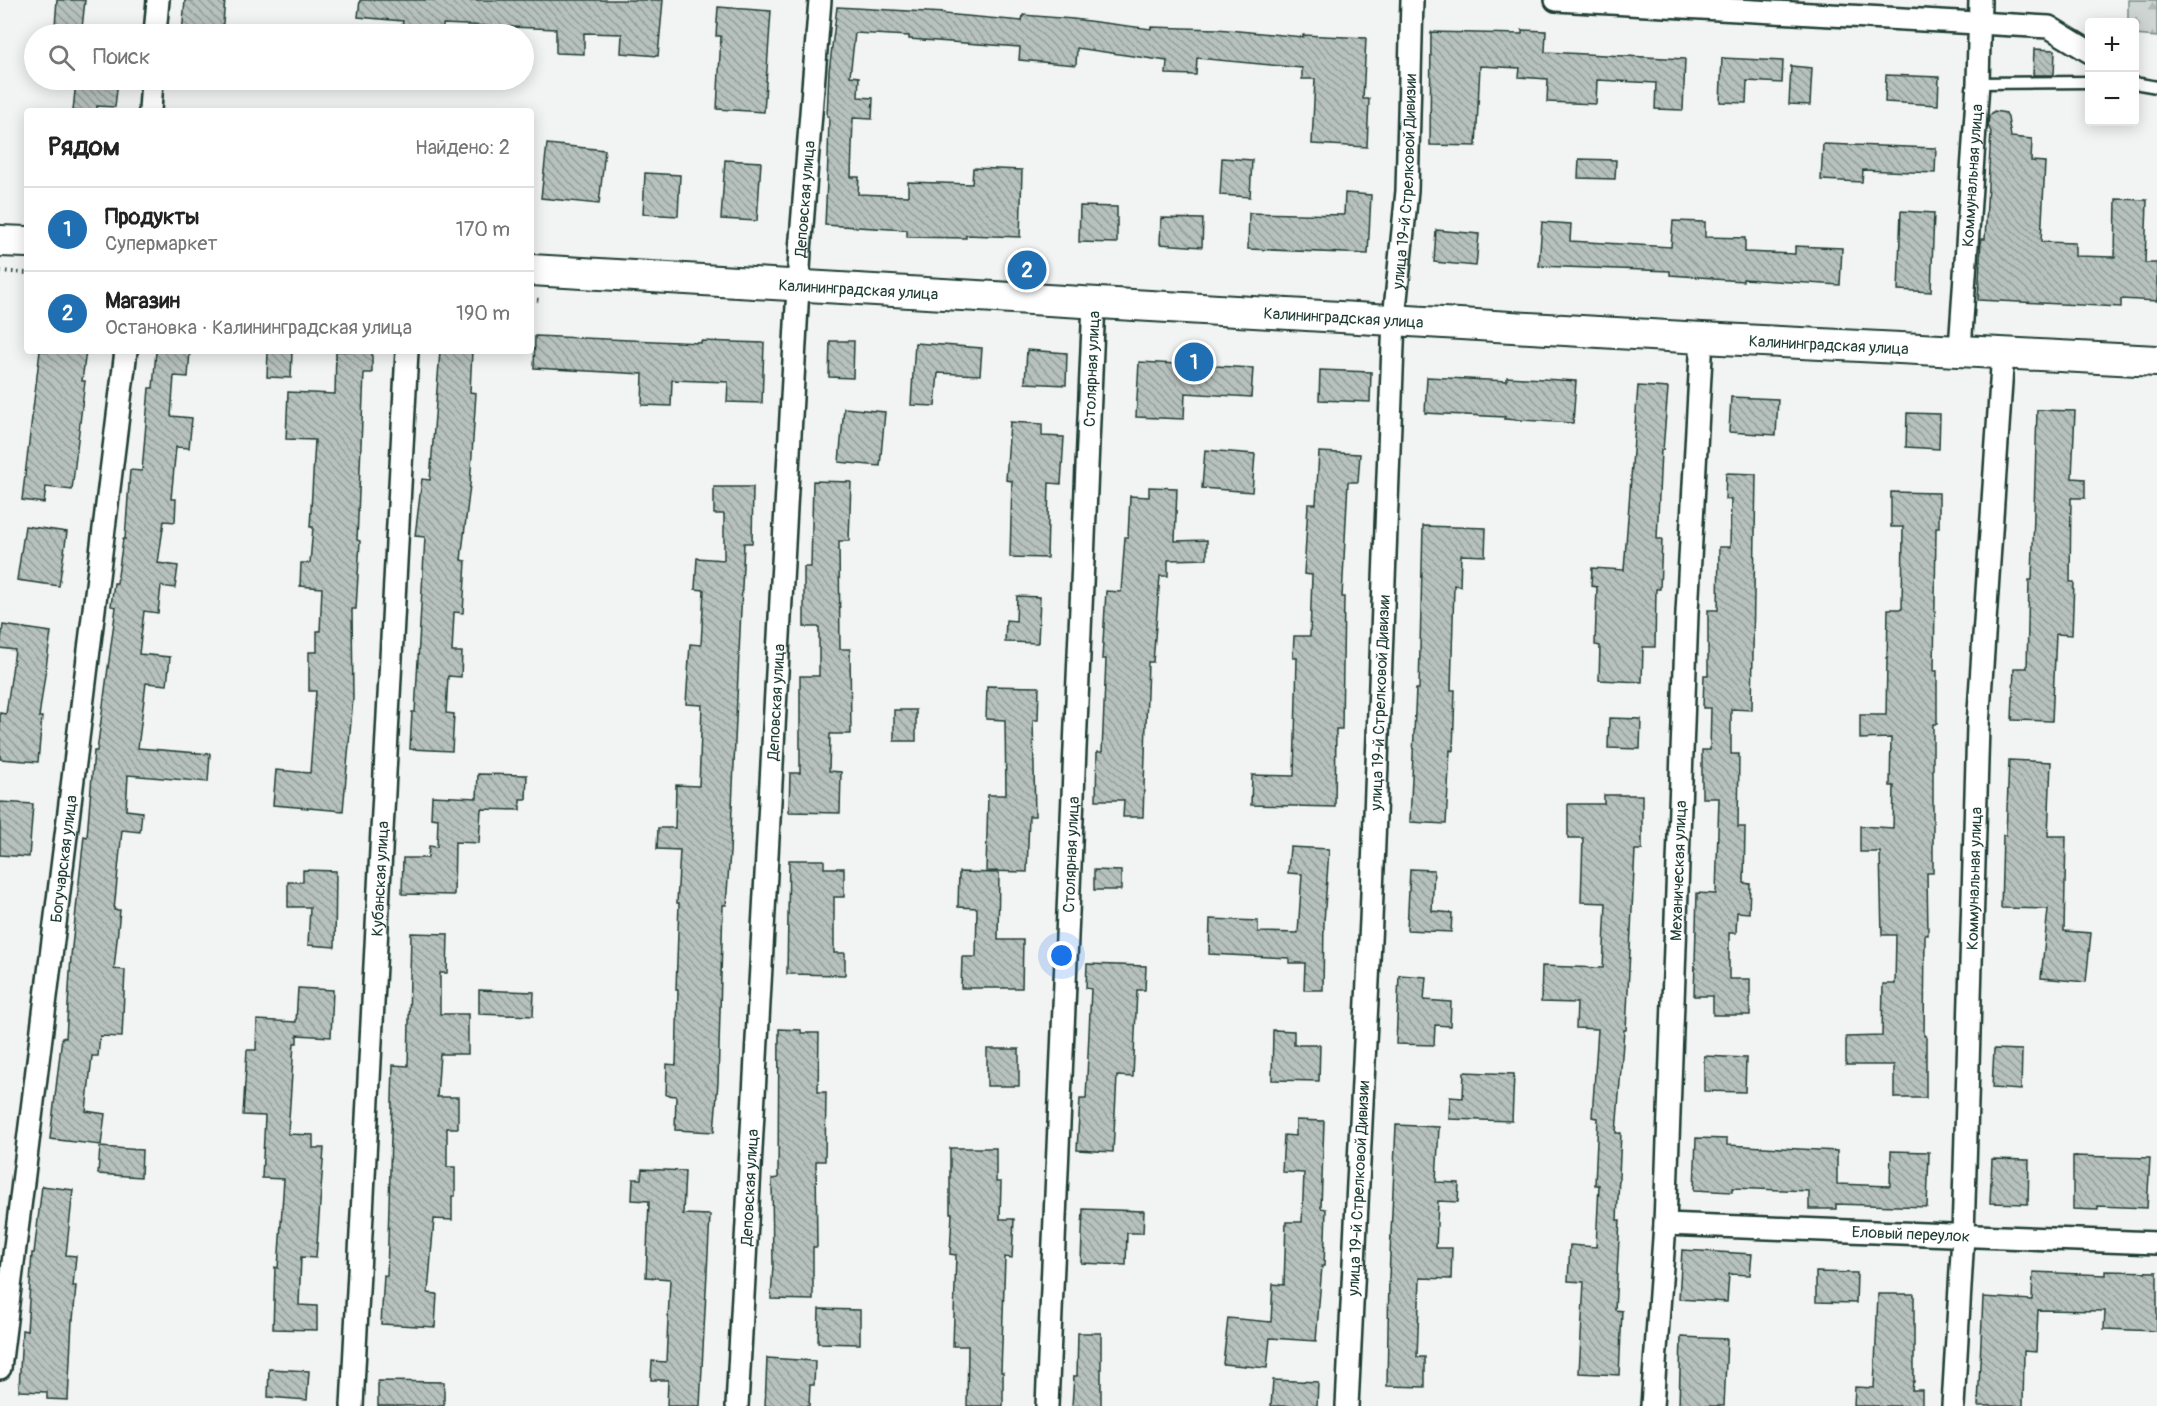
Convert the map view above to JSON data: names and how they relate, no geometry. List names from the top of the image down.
{
  "streets": {
    "main road": ["Калининградская улица"],
    "street": [
      "Коммунальная улица",
      "улица 19-й Стрелковой Дивизии",
      "Деповская улица",
      "Столярная улица",
      "Богучарская улица",
      "Механическая улица",
      "Кубанская улица",
      "Еловый переулок"
    ]
  },
  "crossings": [
    ["Коммунальная улица", "Калининградская улица"],
    ["Коммунальная улица", "Еловый переулок"],
    ["улица 19-й Стрелковой Дивизии", "Калининградская улица"],
    ["Деповская улица", "Калининградская улица"],
    ["Калининградская улица", "Столярная улица"],
    ["Калининградская улица", "Механическая улица"],
    ["Механическая улица", "Еловый переулок"]
  ],
  "page": {
    "map_buttons": ["+", "−"],
    "search": "Поиск",
    "heading": ["Рядом", "Найдено: 2"],
    "list": [
      {
        "mark": "1",
        "name": "Продукты",
        "note": "Супермаркет",
        "value": "170 m"
      },
      {
        "mark": "2",
        "name": "Магазин",
        "note": "Остановка · Калининградская улица",
        "value": "190 m"
      }
    ],
    "pins": ["2", "1"]
  }
}
